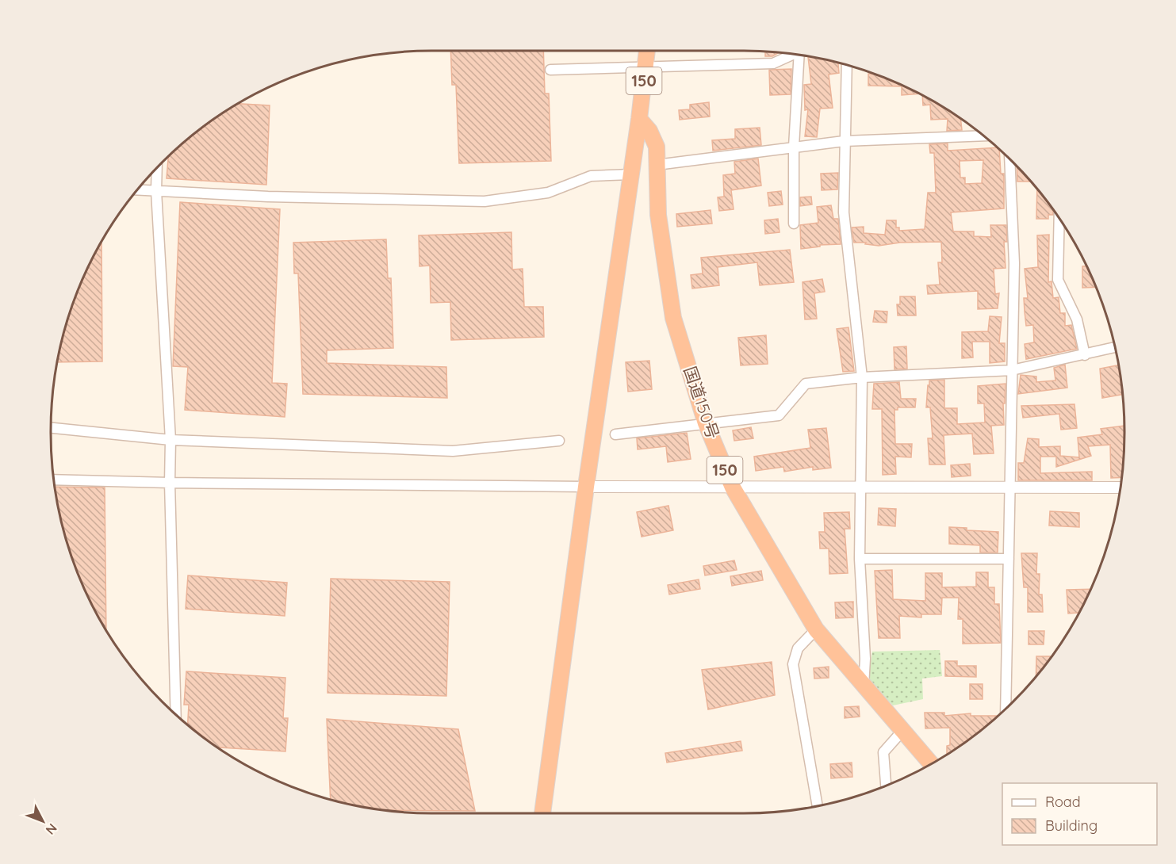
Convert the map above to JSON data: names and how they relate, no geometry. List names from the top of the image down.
{
  "streets": {
    "highway": ["150", "国道150号"]
  },
  "crossings": [
    ["150", "国道150号"]
  ],
  "legend": ["Road", "Building"],
  "north": "bottom right"
}
